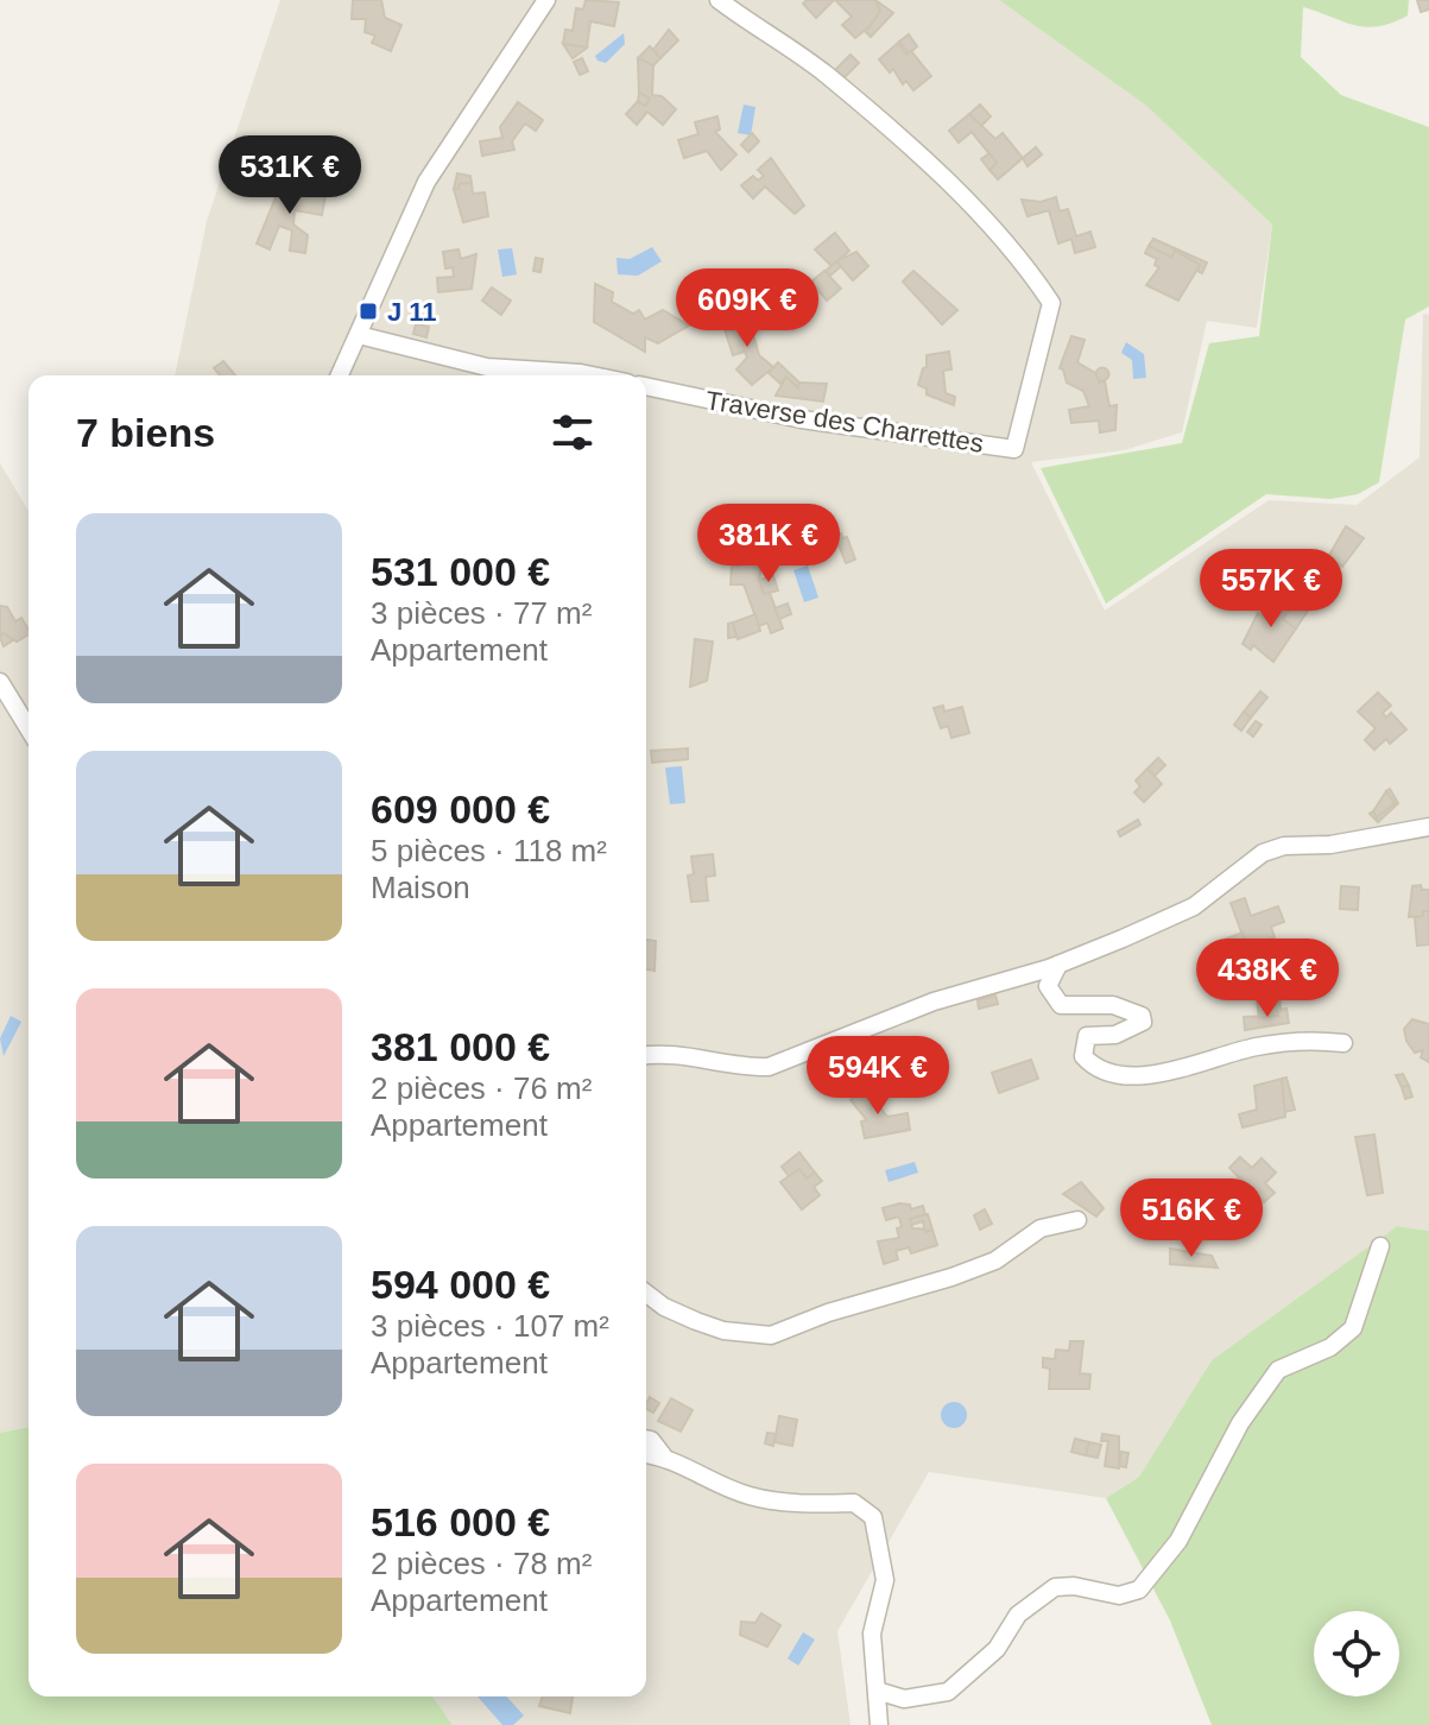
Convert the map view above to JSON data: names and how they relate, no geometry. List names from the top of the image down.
{
  "streets": {
    "street": ["Traverse des Charrettes"]
  },
  "places": {
    "transit": ["J 11"]
  },
  "page": {
    "price": [
      "531K €",
      "609K €",
      "381K €",
      "557K €",
      "438K €",
      "594K €",
      "516K €"
    ],
    "heading": "7 biens",
    "list": [
      {
        "name": "531 000 €",
        "note": "3 pièces · 77 m² · Appartement"
      },
      {
        "name": "609 000 €",
        "note": "5 pièces · 118 m² · Maison"
      },
      {
        "name": "381 000 €",
        "note": "2 pièces · 76 m² · Appartement"
      },
      {
        "name": "594 000 €",
        "note": "3 pièces · 107 m² · Appartement"
      },
      {
        "name": "516 000 €",
        "note": "2 pièces · 78 m² · Appartement"
      }
    ]
  }
}
